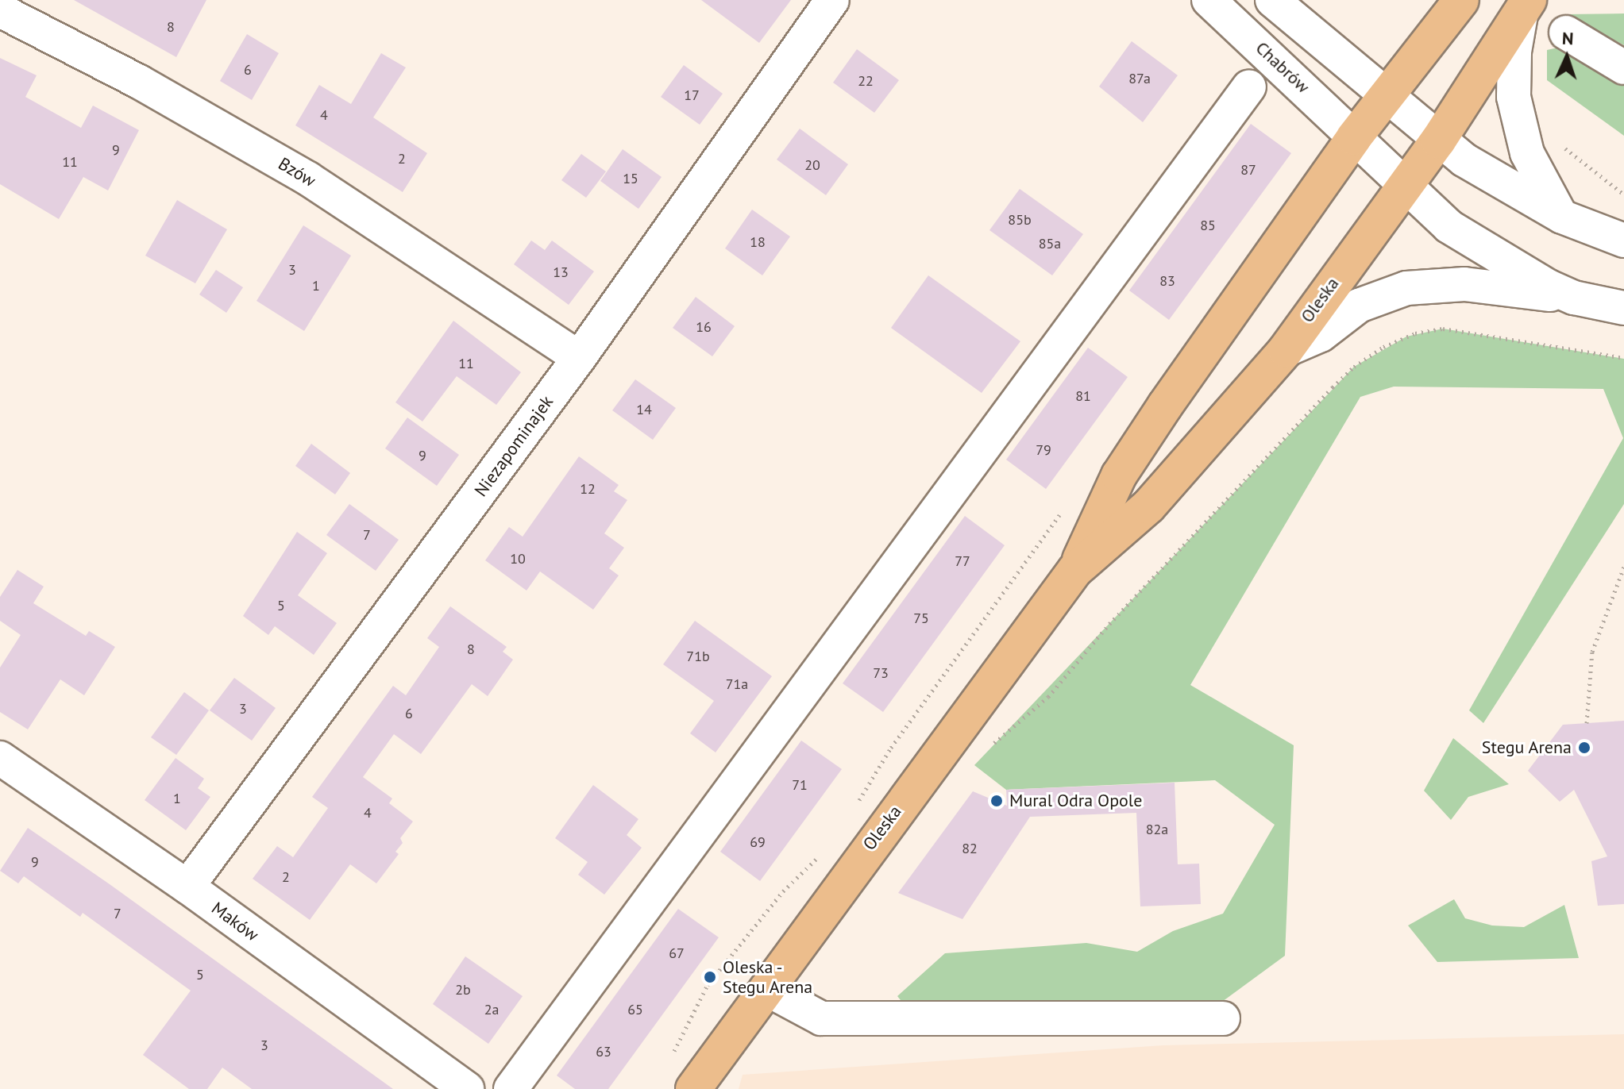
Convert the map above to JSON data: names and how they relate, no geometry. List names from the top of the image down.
{
  "streets": {
    "main road": ["Oleska"],
    "street": [
      "Chabrów",
      "Bzów",
      "Niezapominajek",
      "Maków"
    ]
  },
  "crossings": [
    ["Chabrów", "Oleska"],
    ["Bzów", "Niezapominajek"],
    ["Niezapominajek", "Maków"]
  ],
  "places": ["Stegu Arena", "Mural Odra Opole", "Oleska - Stegu Arena"],
  "house_numbers": [
    "8",
    "6",
    "87a",
    "22",
    "17",
    "4",
    "9",
    "2",
    "11",
    "20",
    "87",
    "15",
    "85b",
    "85",
    "18",
    "85a",
    "3",
    "13",
    "83",
    "1",
    "16",
    "11",
    "81",
    "14",
    "79",
    "9",
    "12",
    "7",
    "10",
    "77",
    "5",
    "75",
    "8",
    "71b",
    "73",
    "71a",
    "3",
    "6",
    "71",
    "1",
    "4",
    "82a",
    "69",
    "82",
    "9",
    "2",
    "7",
    "67",
    "5",
    "2b",
    "2a",
    "65",
    "3",
    "63"
  ],
  "north": "top"
}
